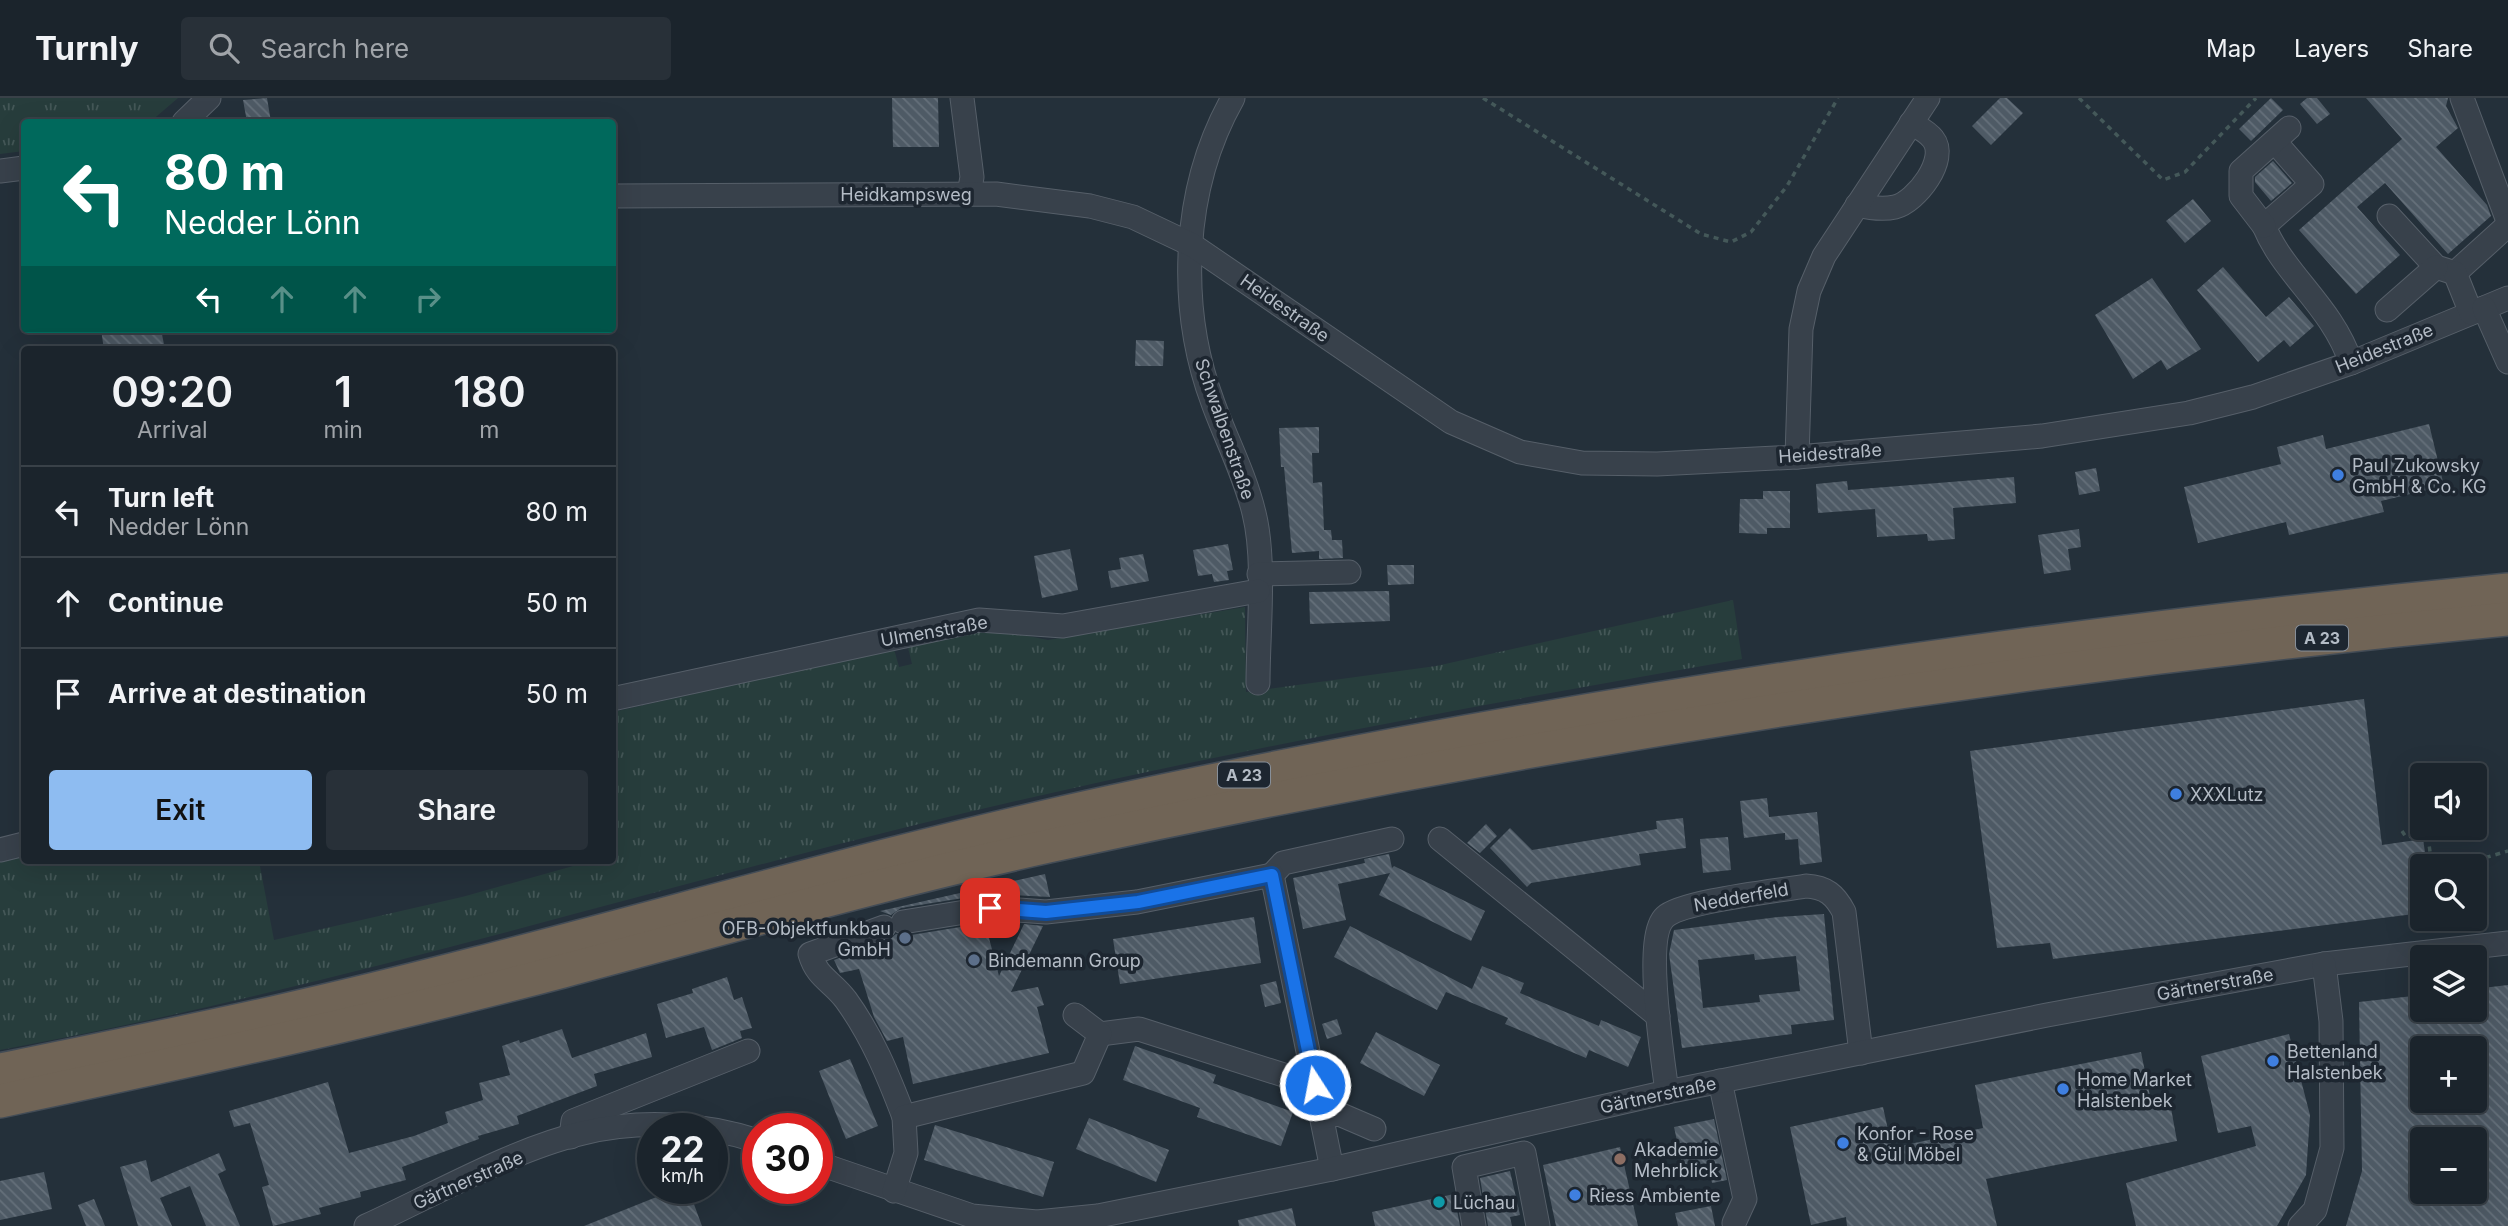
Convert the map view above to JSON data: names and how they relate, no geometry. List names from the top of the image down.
{
  "streets": {
    "highway": ["A 23"],
    "street": [
      "Heidkampsweg",
      "Heidestraße",
      "Schwalbenstraße",
      "Ulmenstraße",
      "Nedderfeld",
      "Gärtnerstraße"
    ]
  },
  "crossings": [
    ["Heidkampsweg", "Heidestraße"],
    ["Heidkampsweg", "Schwalbenstraße"],
    ["Heidestraße", "Schwalbenstraße"],
    ["Schwalbenstraße", "Ulmenstraße"],
    ["Nedderfeld", "Gärtnerstraße"]
  ],
  "places": [
    "Paul Zukowsky GmbH & Co. KG",
    "XXXLutz",
    "OFB-Objektfunkbau GmbH",
    "Bindemann Group",
    "Bettenland Halstenbek",
    "Home Market Halstenbek",
    "Konfor - Rose & Gül Möbel",
    "Akademie Mehrblick",
    "Riess Ambiente",
    "Lüchau"
  ],
  "page": {
    "header": "Turnly",
    "search": "Search here",
    "nav": ["Map", "Layers", "Share"],
    "turn": ["80 m", "Nedder Lönn"],
    "eta": [
      "09:20",
      "Arrival",
      "1",
      "min",
      "180",
      "m"
    ],
    "list": [
      {
        "name": "Turn left",
        "note": "Nedder Lönn",
        "value": "80 m"
      },
      {
        "name": "Continue",
        "value": "50 m"
      },
      {
        "name": "Arrive at destination",
        "value": "50 m"
      }
    ],
    "buttons": ["Exit", "Share"],
    "map_buttons": ["+", "−"],
    "speed": "22 km/h",
    "limit": "30"
  }
}
